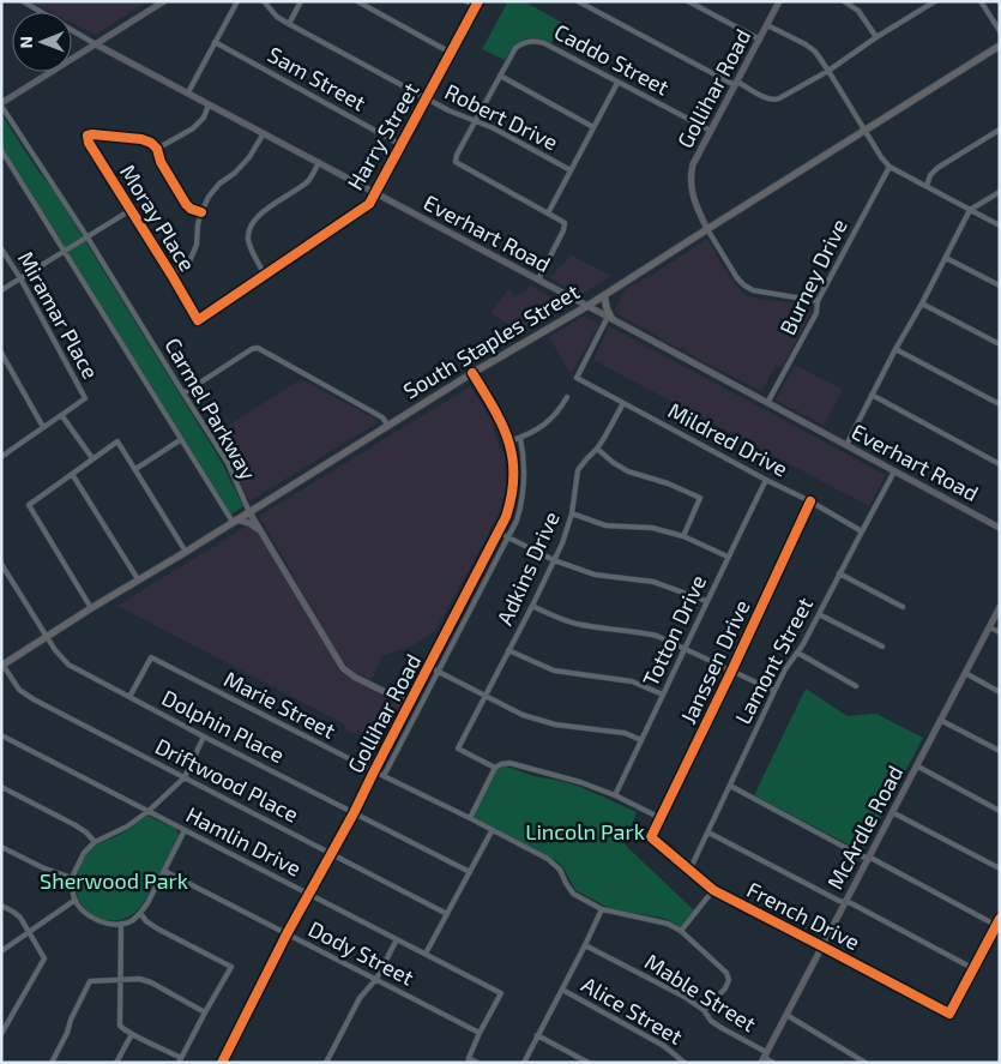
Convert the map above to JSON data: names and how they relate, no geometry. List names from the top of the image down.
{
  "streets": {
    "main road": [
      "Gollihar Road",
      "Everhart Road",
      "South Staples Street",
      "Carmel Parkway",
      "McArdle Road"
    ],
    "street": [
      "Caddo Street",
      "Sam Street",
      "Robert Drive",
      "Harry Street",
      "Moray Place",
      "Burney Drive",
      "Miramar Place",
      "Mildred Drive",
      "Adkins Drive",
      "Totton Drive",
      "Lamont Street",
      "Janssen Drive",
      "Marie Street",
      "Dolphin Place",
      "Driftwood Place",
      "Hamlin Drive",
      "French Drive",
      "Dody Street",
      "Mable Street",
      "Alice Street"
    ]
  },
  "crossings": [
    ["Caddo Street", "Gollihar Road"],
    ["Sam Street", "Harry Street"],
    ["Gollihar Road", "South Staples Street"],
    ["Gollihar Road", "Carmel Parkway"],
    ["Gollihar Road", "Marie Street"],
    ["Gollihar Road", "Dolphin Place"],
    ["Gollihar Road", "Driftwood Place"],
    ["Gollihar Road", "Hamlin Drive"],
    ["Gollihar Road", "Dody Street"],
    ["Robert Drive", "Harry Street"],
    ["Harry Street", "Moray Place"],
    ["Harry Street", "Everhart Road"],
    ["Everhart Road", "Burney Drive"],
    ["Everhart Road", "South Staples Street"],
    ["Everhart Road", "Mildred Drive"],
    ["Everhart Road", "Lamont Street"],
    ["South Staples Street", "Carmel Parkway"],
    ["South Staples Street", "Dolphin Place"],
    ["South Staples Street", "Driftwood Place"],
    ["Mildred Drive", "Adkins Drive"],
    ["Mildred Drive", "Totton Drive"],
    ["Mildred Drive", "Lamont Street"],
    ["Mildred Drive", "Janssen Drive"],
    ["Lamont Street", "French Drive"],
    ["Janssen Drive", "French Drive"],
    ["Marie Street", "Dolphin Place"],
    ["Marie Street", "Mable Street"],
    ["McArdle Road", "French Drive"],
    ["McArdle Road", "Mable Street"],
    ["Hamlin Drive", "Dody Street"]
  ],
  "parks": ["Lincoln Park", "Sherwood Park"],
  "north": "left"
}
